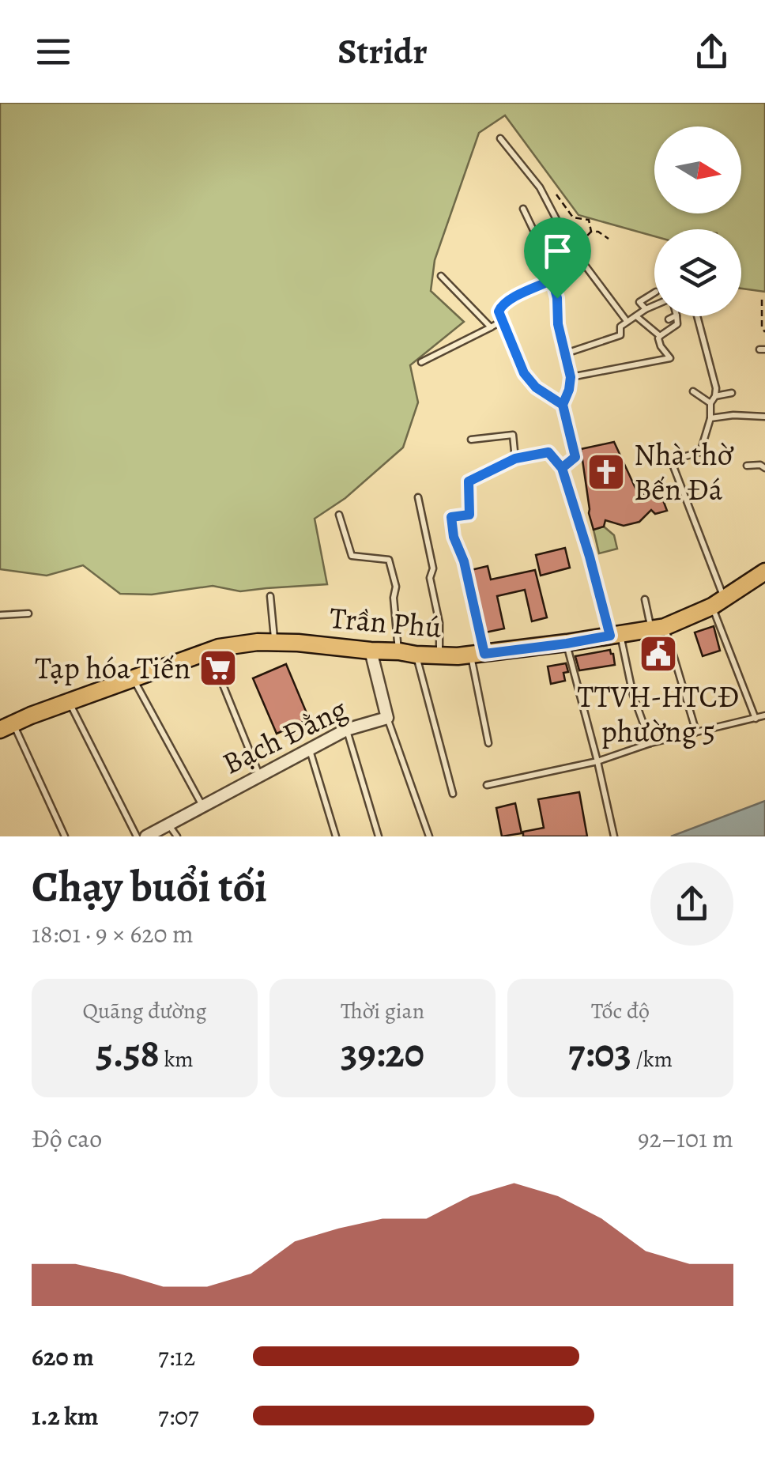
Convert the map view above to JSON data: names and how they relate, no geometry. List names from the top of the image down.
{
  "streets": {
    "main road": ["Trần Phú"],
    "street": ["Bạch Đằng"]
  },
  "crossings": [
    ["Trần Phú", "Bạch Đằng"]
  ],
  "places": {
    "church": ["Nhà thờ Bến Đá"],
    "public building": ["TTVH-HTCĐ phường 5"],
    "supermarket": ["Tạp hóa Tiến"]
  },
  "north": "right",
  "page": {
    "header": "Stridr",
    "heading": ["Chạy buổi tối", "18:01 · 9 × 620 m"],
    "stats": [
      ["Quãng đường", "5.58 km"],
      ["Thời gian", "39:20"],
      ["Tốc độ", "7:03 /km"]
    ],
    "chart": ["Độ cao", "92–101 m"],
    "list": [
      {
        "name": "620 m",
        "note": "7:12"
      },
      {
        "name": "1.2 km",
        "note": "7:07"
      }
    ]
  }
}
